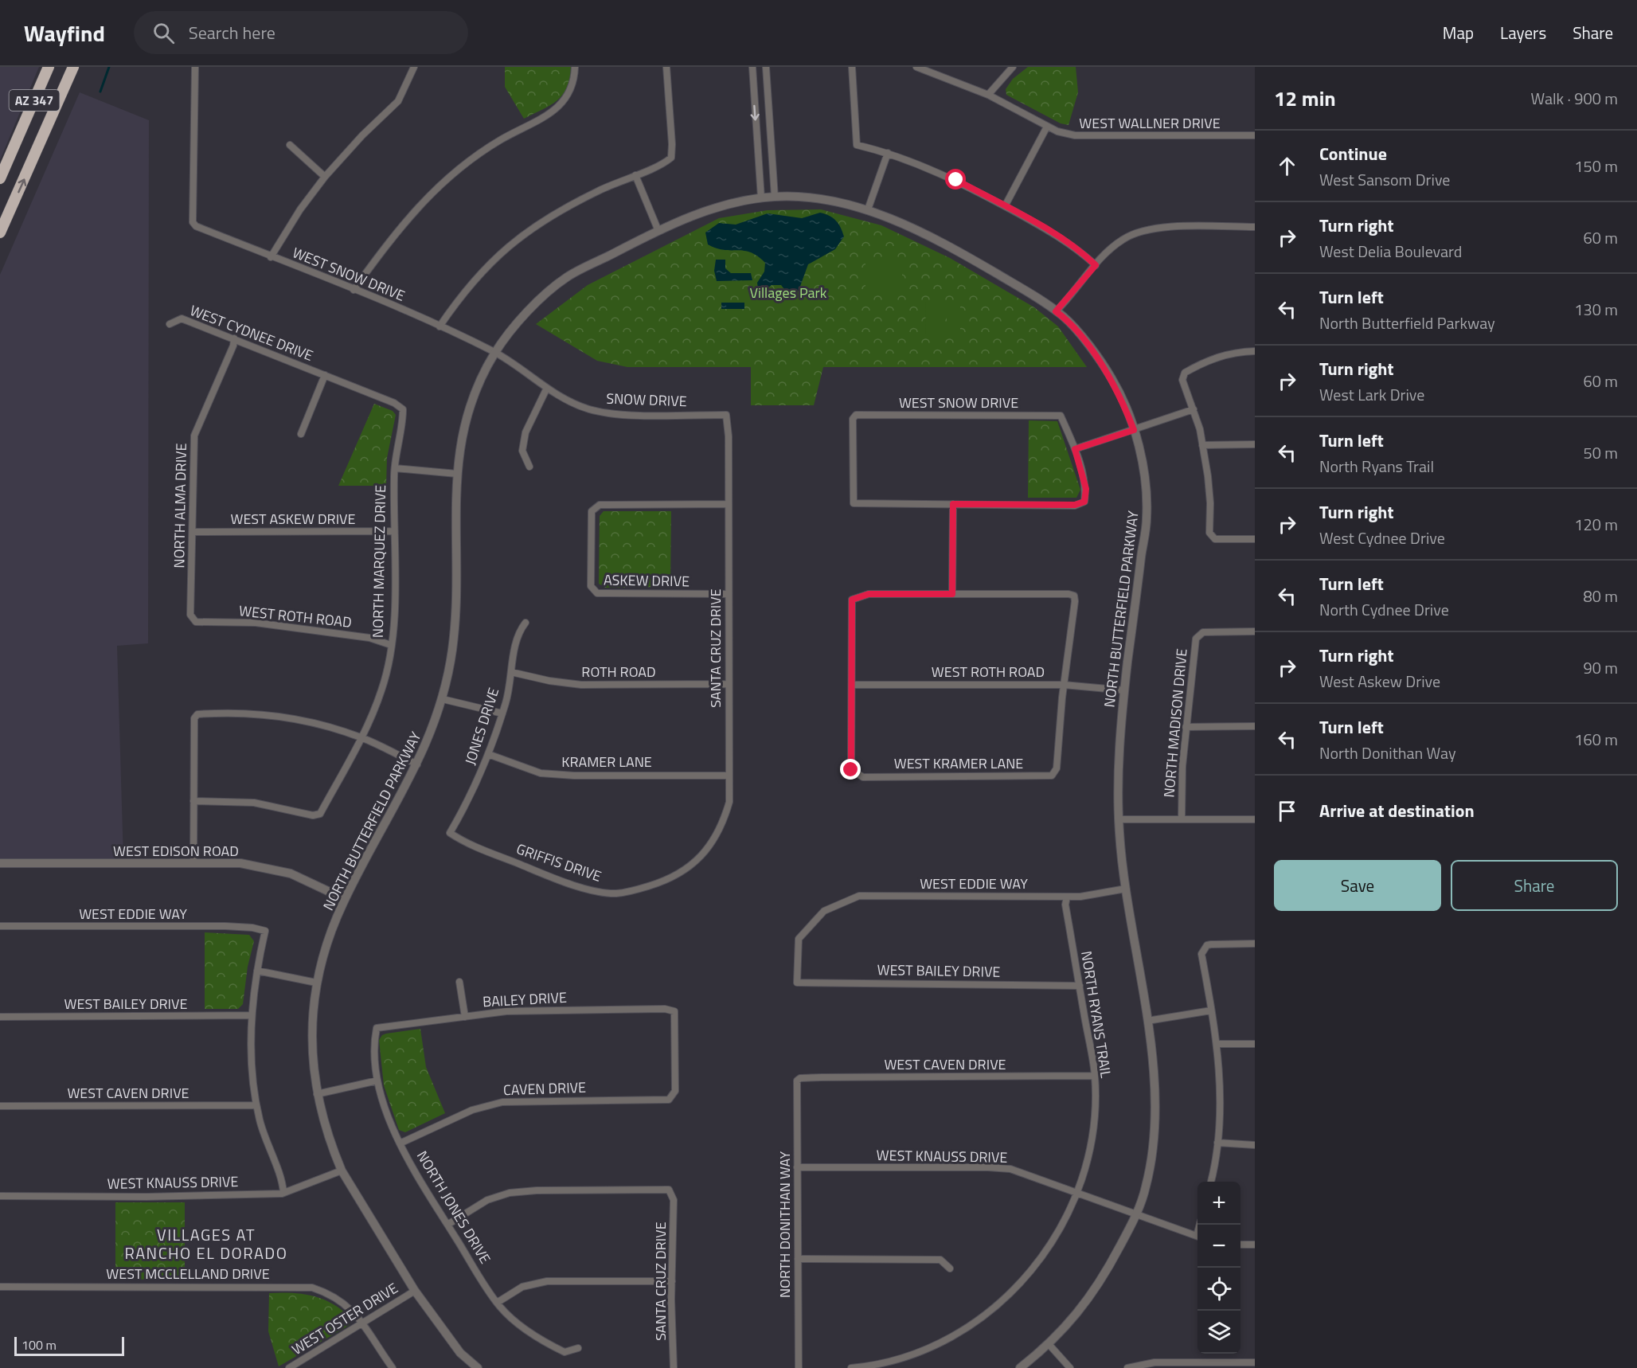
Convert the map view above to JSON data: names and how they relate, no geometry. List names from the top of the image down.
{
  "streets": {
    "highway": ["AZ 347"],
    "street": [
      "WEST WALLNER DRIVE",
      "WEST SNOW DRIVE",
      "WEST CYDNEE DRIVE",
      "SNOW DRIVE",
      "NORTH ALMA DRIVE",
      "WEST ASKEW DRIVE",
      "NORTH MARQUEZ DRIVE",
      "ASKEW DRIVE",
      "NORTH BUTTERFIELD PARKWAY",
      "WEST ROTH ROAD",
      "SANTA CRUZ DRIVE",
      "ROTH ROAD",
      "NORTH MADISON DRIVE",
      "JONES DRIVE",
      "KRAMER LANE",
      "WEST KRAMER LANE",
      "WEST EDISON ROAD",
      "GRIFFIS DRIVE",
      "WEST EDDIE WAY",
      "WEST BAILEY DRIVE",
      "BAILEY DRIVE",
      "NORTH RYANS TRAIL",
      "WEST CAVEN DRIVE",
      "CAVEN DRIVE",
      "WEST KNAUSS DRIVE",
      "NORTH JONES DRIVE",
      "NORTH DONITHAN WAY",
      "WEST MCCLELLAND DRIVE",
      "WEST OSTER DRIVE"
    ]
  },
  "crossings": [
    ["WEST SNOW DRIVE", "SNOW DRIVE"],
    ["WEST SNOW DRIVE", "NORTH BUTTERFIELD PARKWAY"],
    ["WEST CYDNEE DRIVE", "NORTH ALMA DRIVE"],
    ["WEST CYDNEE DRIVE", "NORTH MARQUEZ DRIVE"],
    ["SNOW DRIVE", "NORTH BUTTERFIELD PARKWAY"],
    ["SNOW DRIVE", "SANTA CRUZ DRIVE"],
    ["NORTH ALMA DRIVE", "WEST ASKEW DRIVE"],
    ["NORTH ALMA DRIVE", "WEST ROTH ROAD"],
    ["WEST ASKEW DRIVE", "NORTH MARQUEZ DRIVE"],
    ["NORTH MARQUEZ DRIVE", "WEST ROTH ROAD"],
    ["ASKEW DRIVE", "SANTA CRUZ DRIVE"],
    ["NORTH BUTTERFIELD PARKWAY", "WEST ROTH ROAD"],
    ["NORTH BUTTERFIELD PARKWAY", "WEST EDISON ROAD"],
    ["NORTH BUTTERFIELD PARKWAY", "WEST EDDIE WAY"],
    ["NORTH BUTTERFIELD PARKWAY", "WEST KNAUSS DRIVE"],
    ["NORTH BUTTERFIELD PARKWAY", "WEST OSTER DRIVE"],
    ["WEST ROTH ROAD", "WEST KRAMER LANE"],
    ["SANTA CRUZ DRIVE", "ROTH ROAD"],
    ["SANTA CRUZ DRIVE", "KRAMER LANE"],
    ["SANTA CRUZ DRIVE", "GRIFFIS DRIVE"],
    ["SANTA CRUZ DRIVE", "NORTH JONES DRIVE"],
    ["ROTH ROAD", "JONES DRIVE"],
    ["JONES DRIVE", "KRAMER LANE"],
    ["JONES DRIVE", "GRIFFIS DRIVE"],
    ["WEST EDDIE WAY", "WEST BAILEY DRIVE"],
    ["WEST EDDIE WAY", "NORTH RYANS TRAIL"],
    ["WEST BAILEY DRIVE", "NORTH RYANS TRAIL"],
    ["BAILEY DRIVE", "CAVEN DRIVE"],
    ["BAILEY DRIVE", "NORTH JONES DRIVE"],
    ["NORTH RYANS TRAIL", "WEST CAVEN DRIVE"],
    ["NORTH RYANS TRAIL", "WEST KNAUSS DRIVE"],
    ["WEST CAVEN DRIVE", "NORTH DONITHAN WAY"],
    ["CAVEN DRIVE", "NORTH JONES DRIVE"],
    ["WEST KNAUSS DRIVE", "NORTH DONITHAN WAY"],
    ["WEST MCCLELLAND DRIVE", "WEST OSTER DRIVE"]
  ],
  "districts": ["VILLAGES AT RANCHO EL DORADO"],
  "parks": ["Villages Park"],
  "scale_bar": "100 m",
  "page": {
    "header": "Wayfind",
    "search": "Search here",
    "nav": ["Map", "Layers", "Share"],
    "heading": ["12 min", "Walk · 900 m"],
    "list": [
      ["Continue", "West Sansom Drive", "150 m"],
      ["Turn right", "West Delia Boulevard", "60 m"],
      ["Turn left", "North Butterfield Parkway", "130 m"],
      ["Turn right", "West Lark Drive", "60 m"],
      ["Turn left", "North Ryans Trail", "50 m"],
      ["Turn right", "West Cydnee Drive", "120 m"],
      ["Turn left", "North Cydnee Drive", "80 m"],
      ["Turn right", "West Askew Drive", "90 m"],
      ["Turn left", "North Donithan Way", "160 m"],
      "Arrive at destination"
    ],
    "buttons": ["Save", "Share"],
    "map_buttons": ["+", "−"],
    "scale": "100 m"
  }
}
